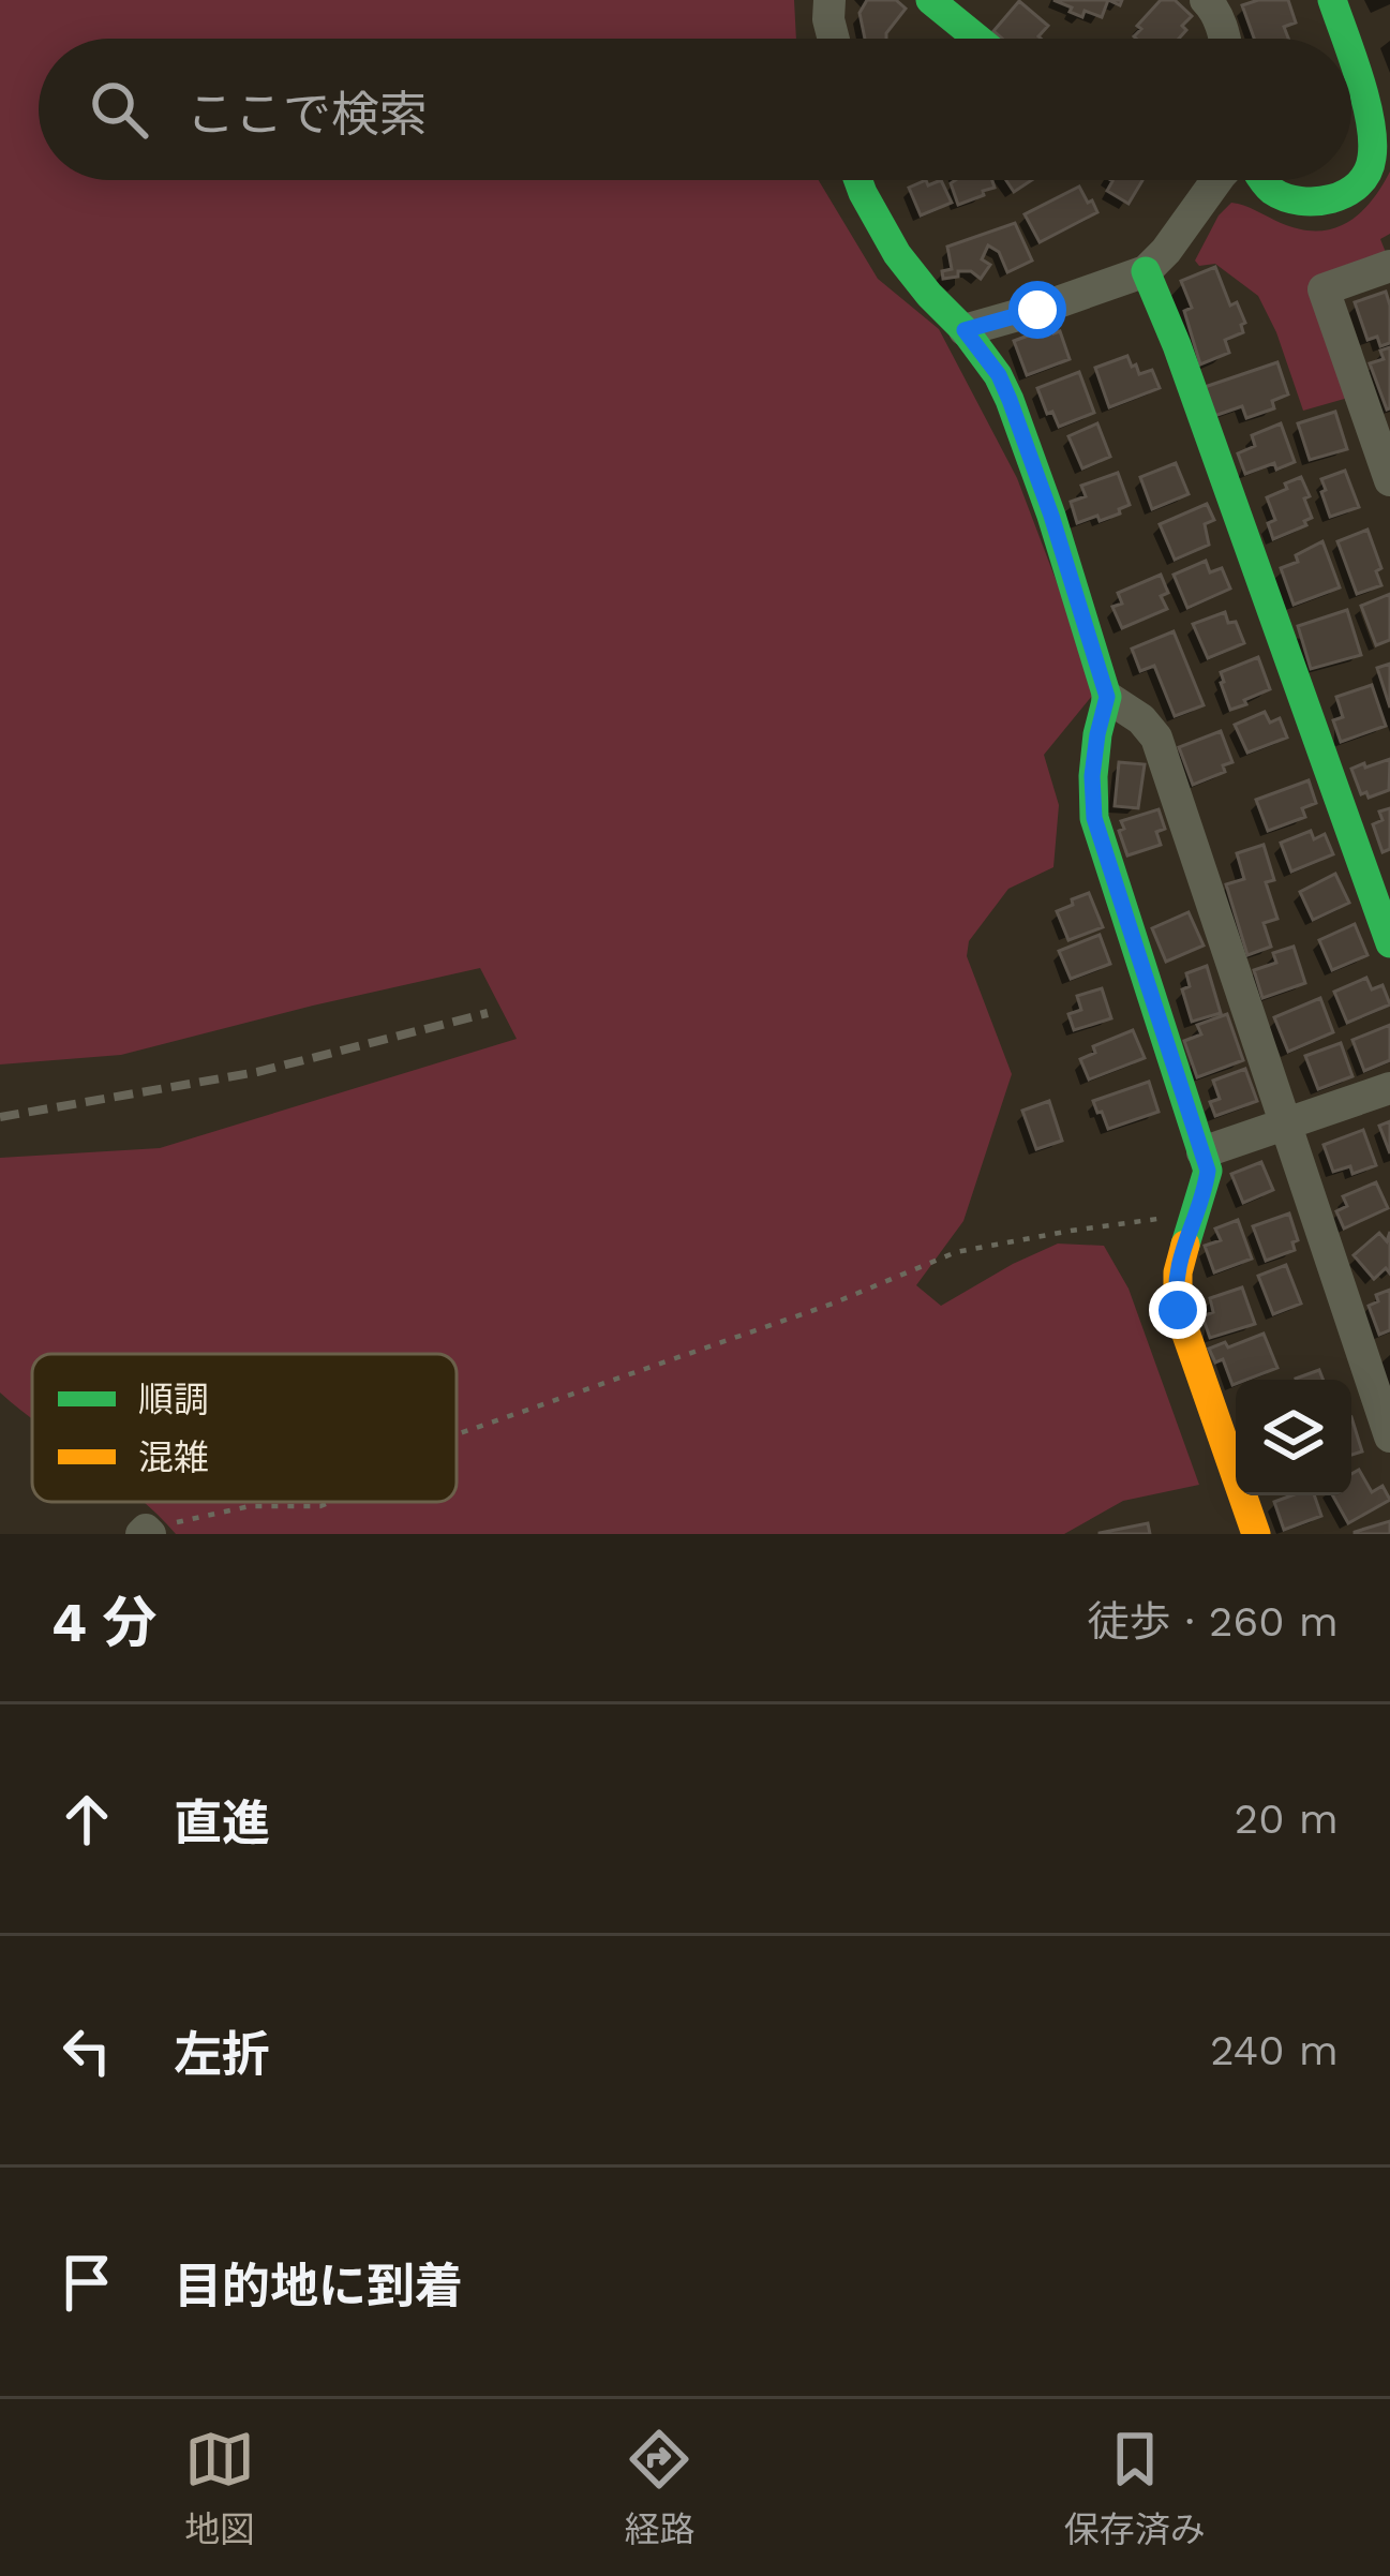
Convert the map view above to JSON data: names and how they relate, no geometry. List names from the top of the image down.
{
  "legend": ["順調", "混雑"],
  "page": {
    "search": "ここで検索",
    "heading": ["4 分", "徒歩 · 260 m"],
    "list": [
      ["直進", "20 m"],
      ["左折", "240 m"],
      "目的地に到着"
    ],
    "nav": ["地図", "経路", "保存済み"]
  }
}
